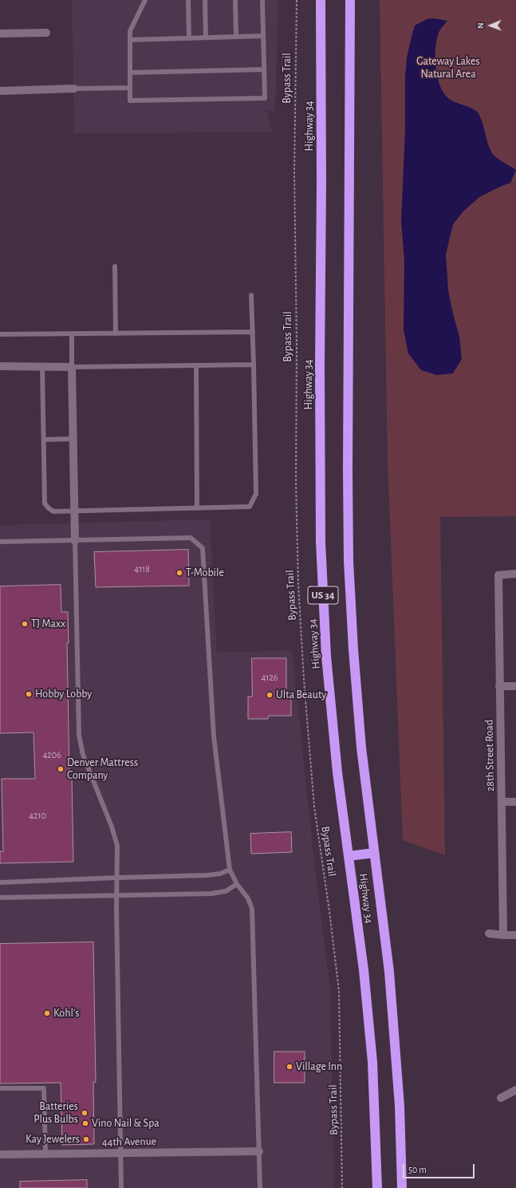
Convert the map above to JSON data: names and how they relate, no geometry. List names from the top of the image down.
{
  "streets": {
    "highway": ["Highway 34", "US 34"],
    "street": ["28th Street Road", "44th Avenue"],
    "path": ["Bypass Trail"]
  },
  "parks": ["Gateway Lakes Natural Area"],
  "places": [
    "T-Mobile",
    "TJ Maxx",
    "Hobby Lobby",
    "Ulta Beauty",
    "Denver Mattress Company",
    "Kohl's",
    "Village Inn",
    "Batteries Plus Bulbs",
    "Vino Nail & Spa",
    "Kay Jewelers"
  ],
  "house_numbers": [
    "4118",
    "4126",
    "4206",
    "4210"
  ],
  "scale_bar": "50 m",
  "north": "left"
}
